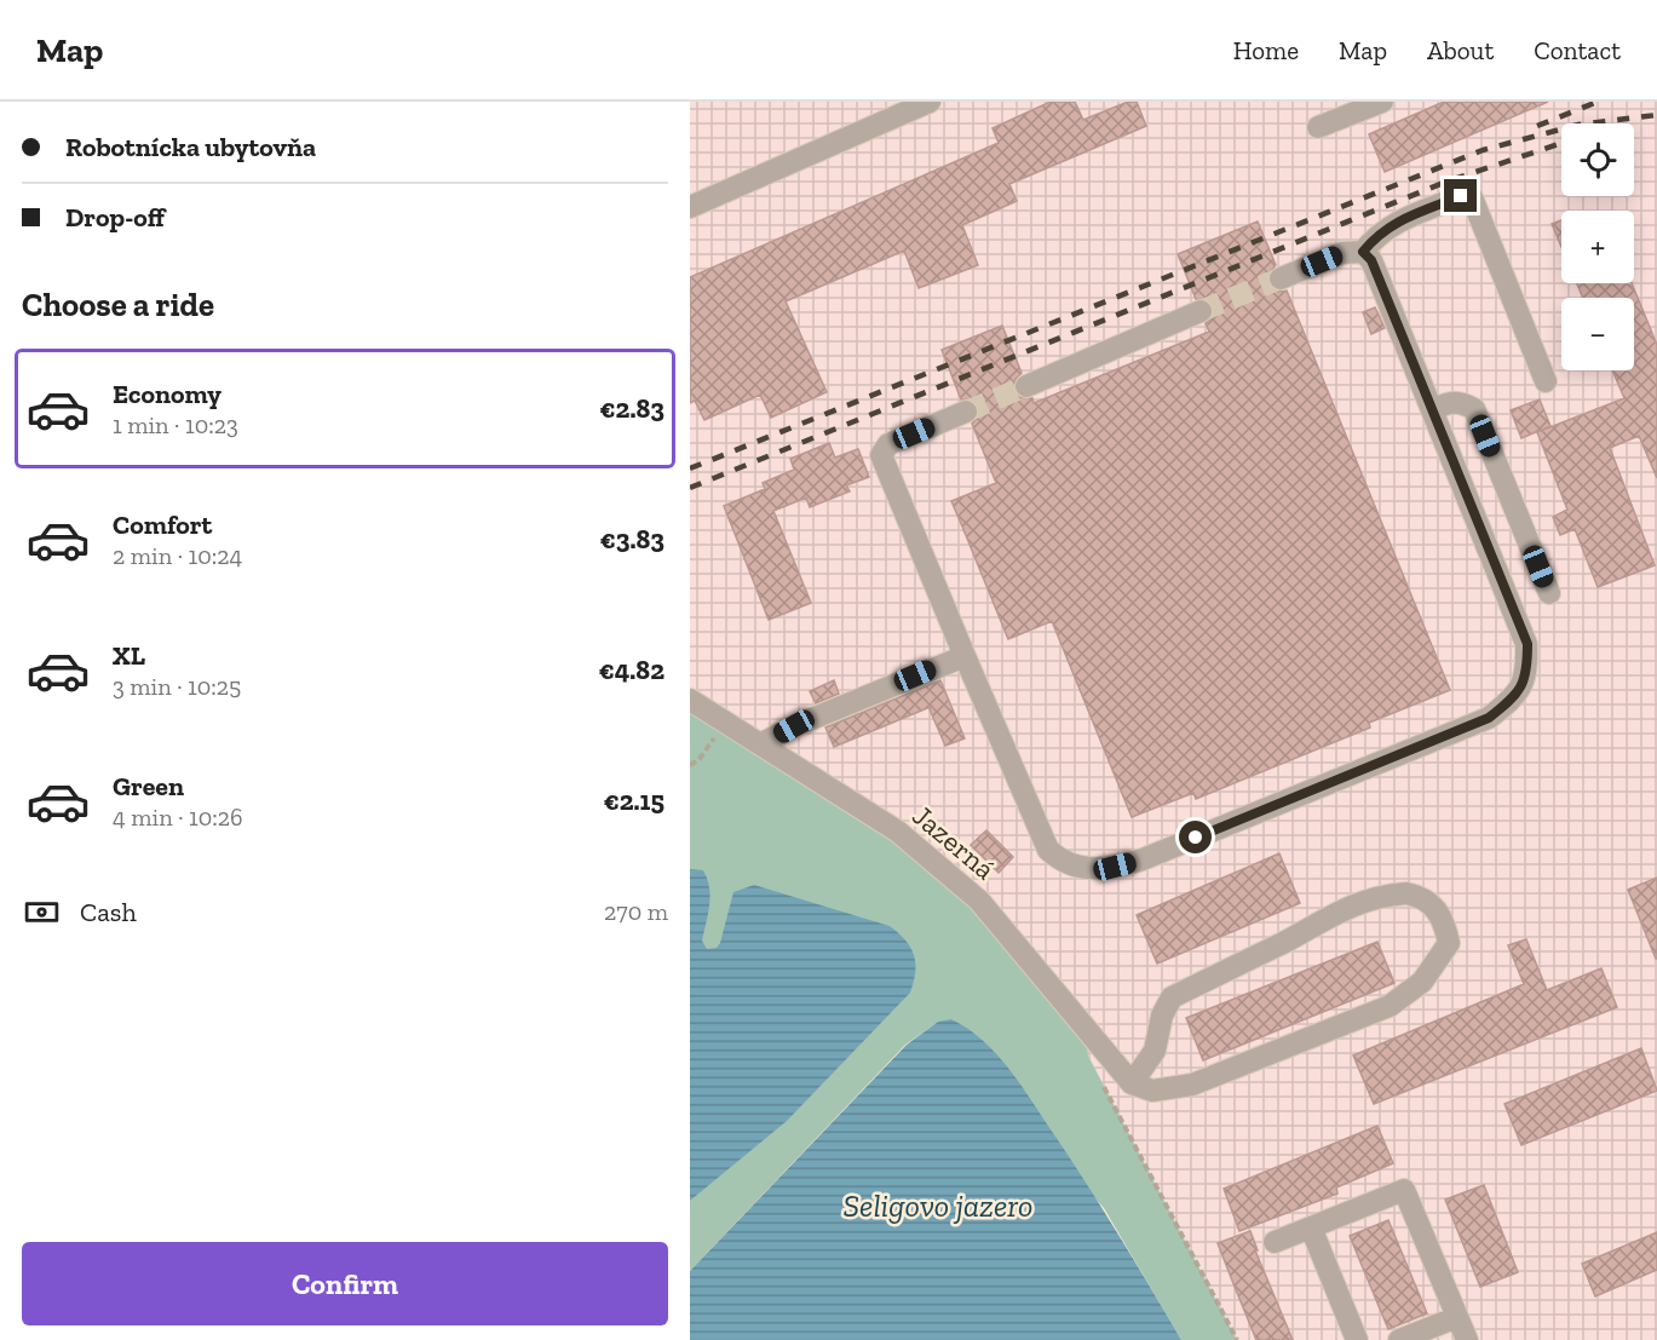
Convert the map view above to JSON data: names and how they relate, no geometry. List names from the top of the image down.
{
  "streets": {
    "lane": ["Jazerná"]
  },
  "water": ["Seligovo jazero"],
  "page": {
    "header": "Map",
    "nav": [
      "Home",
      "Map",
      "About",
      "Contact"
    ],
    "banner": ["Robotnícka ubytovňa", "Drop-off"],
    "map_buttons": ["+", "−"],
    "heading": "Choose a ride",
    "list": [
      {
        "name": "Economy",
        "note": "1 min · 10:23",
        "value": "€2.83"
      },
      {
        "name": "Comfort",
        "note": "2 min · 10:24",
        "value": "€3.83"
      },
      {
        "name": "XL",
        "note": "3 min · 10:25",
        "value": "€4.82"
      },
      {
        "name": "Green",
        "note": "4 min · 10:26",
        "value": "€2.15"
      }
    ],
    "pay": ["Cash", "270 m"],
    "buttons": "Confirm"
  }
}
